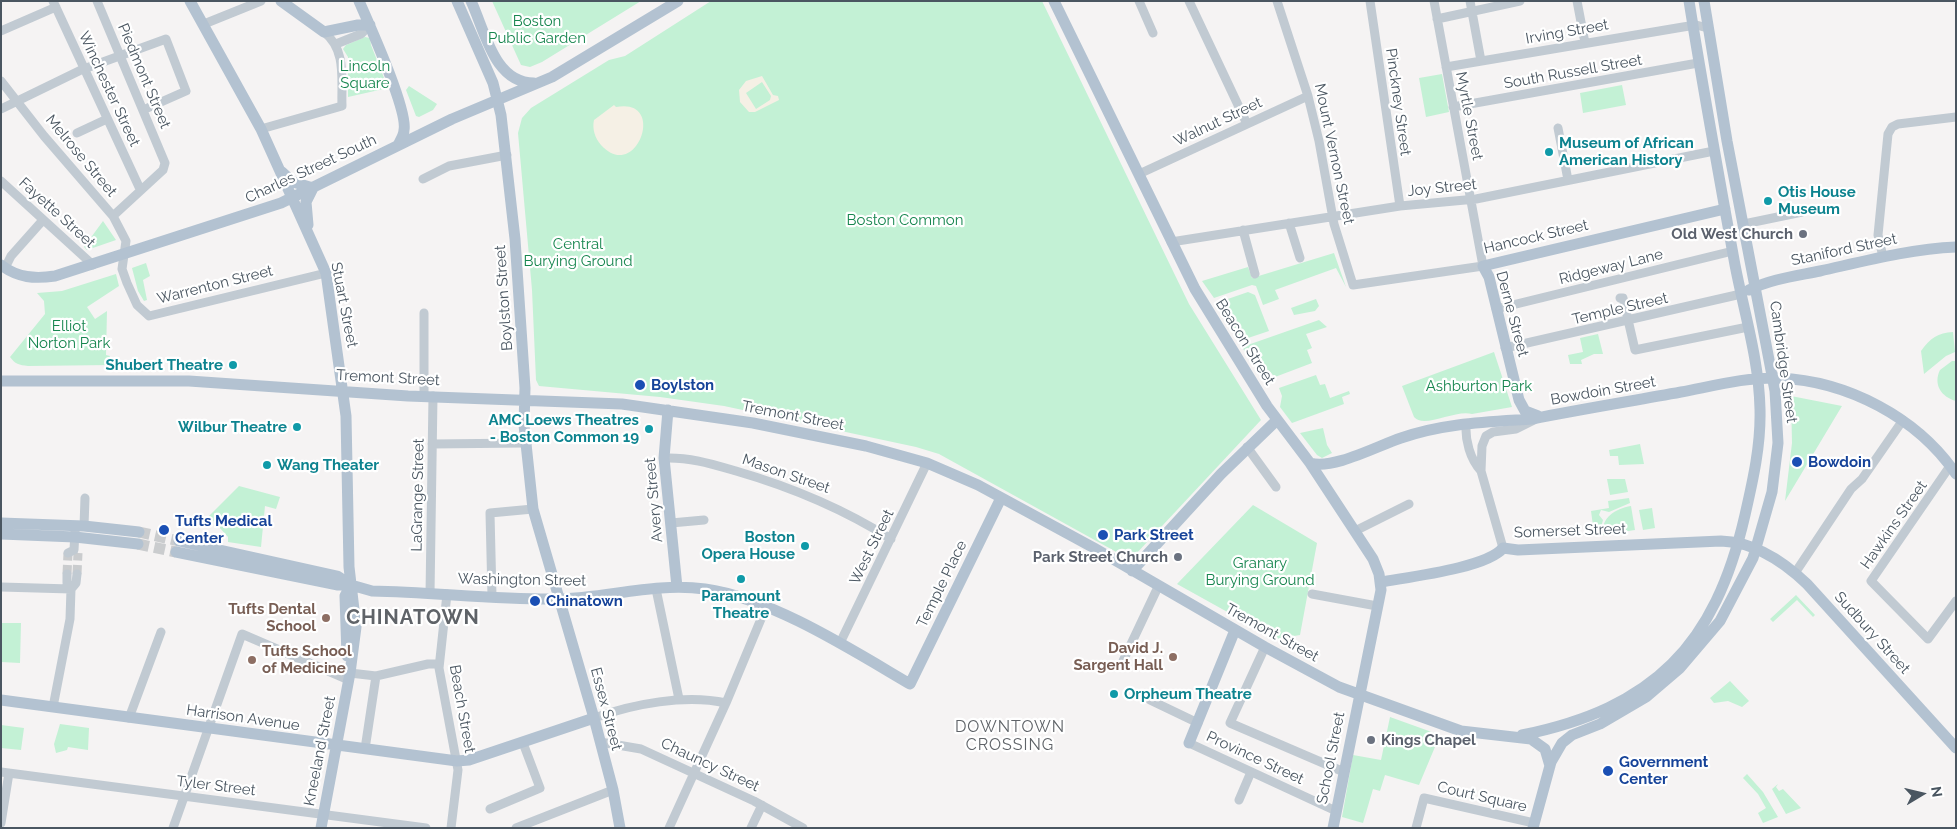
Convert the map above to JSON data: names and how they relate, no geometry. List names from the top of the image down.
{
  "streets": {
    "main road": [
      "Charles Street South",
      "Hancock Street",
      "Staniford Street",
      "Boylston Street",
      "Stuart Street",
      "Derne Street",
      "Beacon Street",
      "Cambridge Street",
      "Tremont Street",
      "Bowdoin Street",
      "Avery Street",
      "Somerset Street",
      "Washington Street",
      "Temple Place",
      "Sudbury Street",
      "Essex Street",
      "Harrison Avenue",
      "Kneeland Street",
      "School Street"
    ],
    "street": [
      "Irving Street",
      "South Russell Street",
      "Piedmont Street",
      "Winchester Street",
      "Pinckney Street",
      "Myrtle Street",
      "Walnut Street",
      "Mount Vernon Street",
      "Melrose Street",
      "Joy Street",
      "Fayette Street",
      "Ridgeway Lane",
      "Warrenton Street",
      "Temple Street",
      "Mason Street",
      "LaGrange Street",
      "Hawkins Street",
      "West Street",
      "Beach Street",
      "Province Street",
      "Chauncy Street",
      "Tyler Street",
      "Court Square"
    ]
  },
  "crossings": [
    ["Irving Street", "Myrtle Street"],
    ["Irving Street", "Cambridge Street"],
    ["South Russell Street", "Myrtle Street"],
    ["South Russell Street", "Cambridge Street"],
    ["Piedmont Street", "Winchester Street"],
    ["Pinckney Street", "Joy Street"],
    ["Myrtle Street", "Joy Street"],
    ["Myrtle Street", "Hancock Street"],
    ["Myrtle Street", "Derne Street"],
    ["Walnut Street", "Mount Vernon Street"],
    ["Walnut Street", "Beacon Street"],
    ["Mount Vernon Street", "Joy Street"],
    ["Mount Vernon Street", "Hancock Street"],
    ["Melrose Street", "Charles Street South"],
    ["Melrose Street", "Warrenton Street"],
    ["Charles Street South", "Fayette Street"],
    ["Charles Street South", "Warrenton Street"],
    ["Charles Street South", "Boylston Street"],
    ["Charles Street South", "Stuart Street"],
    ["Joy Street", "Beacon Street"],
    ["Joy Street", "Cambridge Street"],
    ["Hancock Street", "Derne Street"],
    ["Hancock Street", "Cambridge Street"],
    ["Staniford Street", "Temple Street"],
    ["Staniford Street", "Cambridge Street"],
    ["Ridgeway Lane", "Derne Street"],
    ["Ridgeway Lane", "Cambridge Street"],
    ["Warrenton Street", "Stuart Street"],
    ["Boylston Street", "Tremont Street"],
    ["Boylston Street", "Washington Street"],
    ["Boylston Street", "Essex Street"],
    ["Stuart Street", "Tremont Street"],
    ["Stuart Street", "Washington Street"],
    ["Stuart Street", "Kneeland Street"],
    ["Temple Street", "Derne Street"],
    ["Temple Street", "Cambridge Street"],
    ["Beacon Street", "Tremont Street"],
    ["Beacon Street", "Bowdoin Street"],
    ["Beacon Street", "Somerset Street"],
    ["Beacon Street", "School Street"],
    ["Cambridge Street", "Tremont Street"],
    ["Cambridge Street", "Bowdoin Street"],
    ["Cambridge Street", "Somerset Street"],
    ["Cambridge Street", "Sudbury Street"],
    ["Cambridge Street", "Court Square"],
    ["Tremont Street", "LaGrange Street"],
    ["Tremont Street", "Avery Street"],
    ["Tremont Street", "West Street"],
    ["Tremont Street", "Temple Place"],
    ["Tremont Street", "School Street"],
    ["Bowdoin Street", "Hawkins Street"],
    ["Mason Street", "Avery Street"],
    ["Mason Street", "West Street"],
    ["LaGrange Street", "Washington Street"],
    ["Avery Street", "Washington Street"],
    ["Somerset Street", "Sudbury Street"],
    ["West Street", "Washington Street"],
    ["Washington Street", "Temple Place"],
    ["Washington Street", "Beach Street"],
    ["Washington Street", "Essex Street"],
    ["Washington Street", "Kneeland Street"],
    ["Beach Street", "Harrison Avenue"],
    ["Essex Street", "Harrison Avenue"],
    ["Essex Street", "Chauncy Street"],
    ["Harrison Avenue", "Kneeland Street"],
    ["Kneeland Street", "Tyler Street"],
    ["Province Street", "School Street"]
  ],
  "districts": ["CHINATOWN", "DOWNTOWN CROSSING"],
  "parks": [
    "Boston Public Garden",
    "Lincoln Square",
    "Boston Common",
    "Central Burying Ground",
    "Elliot Norton Park",
    "Ashburton Park",
    "Granary Burying Ground"
  ],
  "places": [
    "Museum of African American History",
    "Otis House Museum",
    "Old West Church",
    "Shubert Theatre",
    "Boylston",
    "Wilbur Theatre",
    "AMC Loews Theatres - Boston Common 19",
    "Bowdoin",
    "Wang Theater",
    "Tufts Medical Center",
    "Park Street",
    "Boston Opera House",
    "Park Street Church",
    "Paramount Theatre",
    "Chinatown",
    "Tufts Dental School",
    "David J. Sargent Hall",
    "Tufts School of Medicine",
    "Orpheum Theatre",
    "Kings Chapel",
    "Government Center"
  ],
  "north": "right"
}
